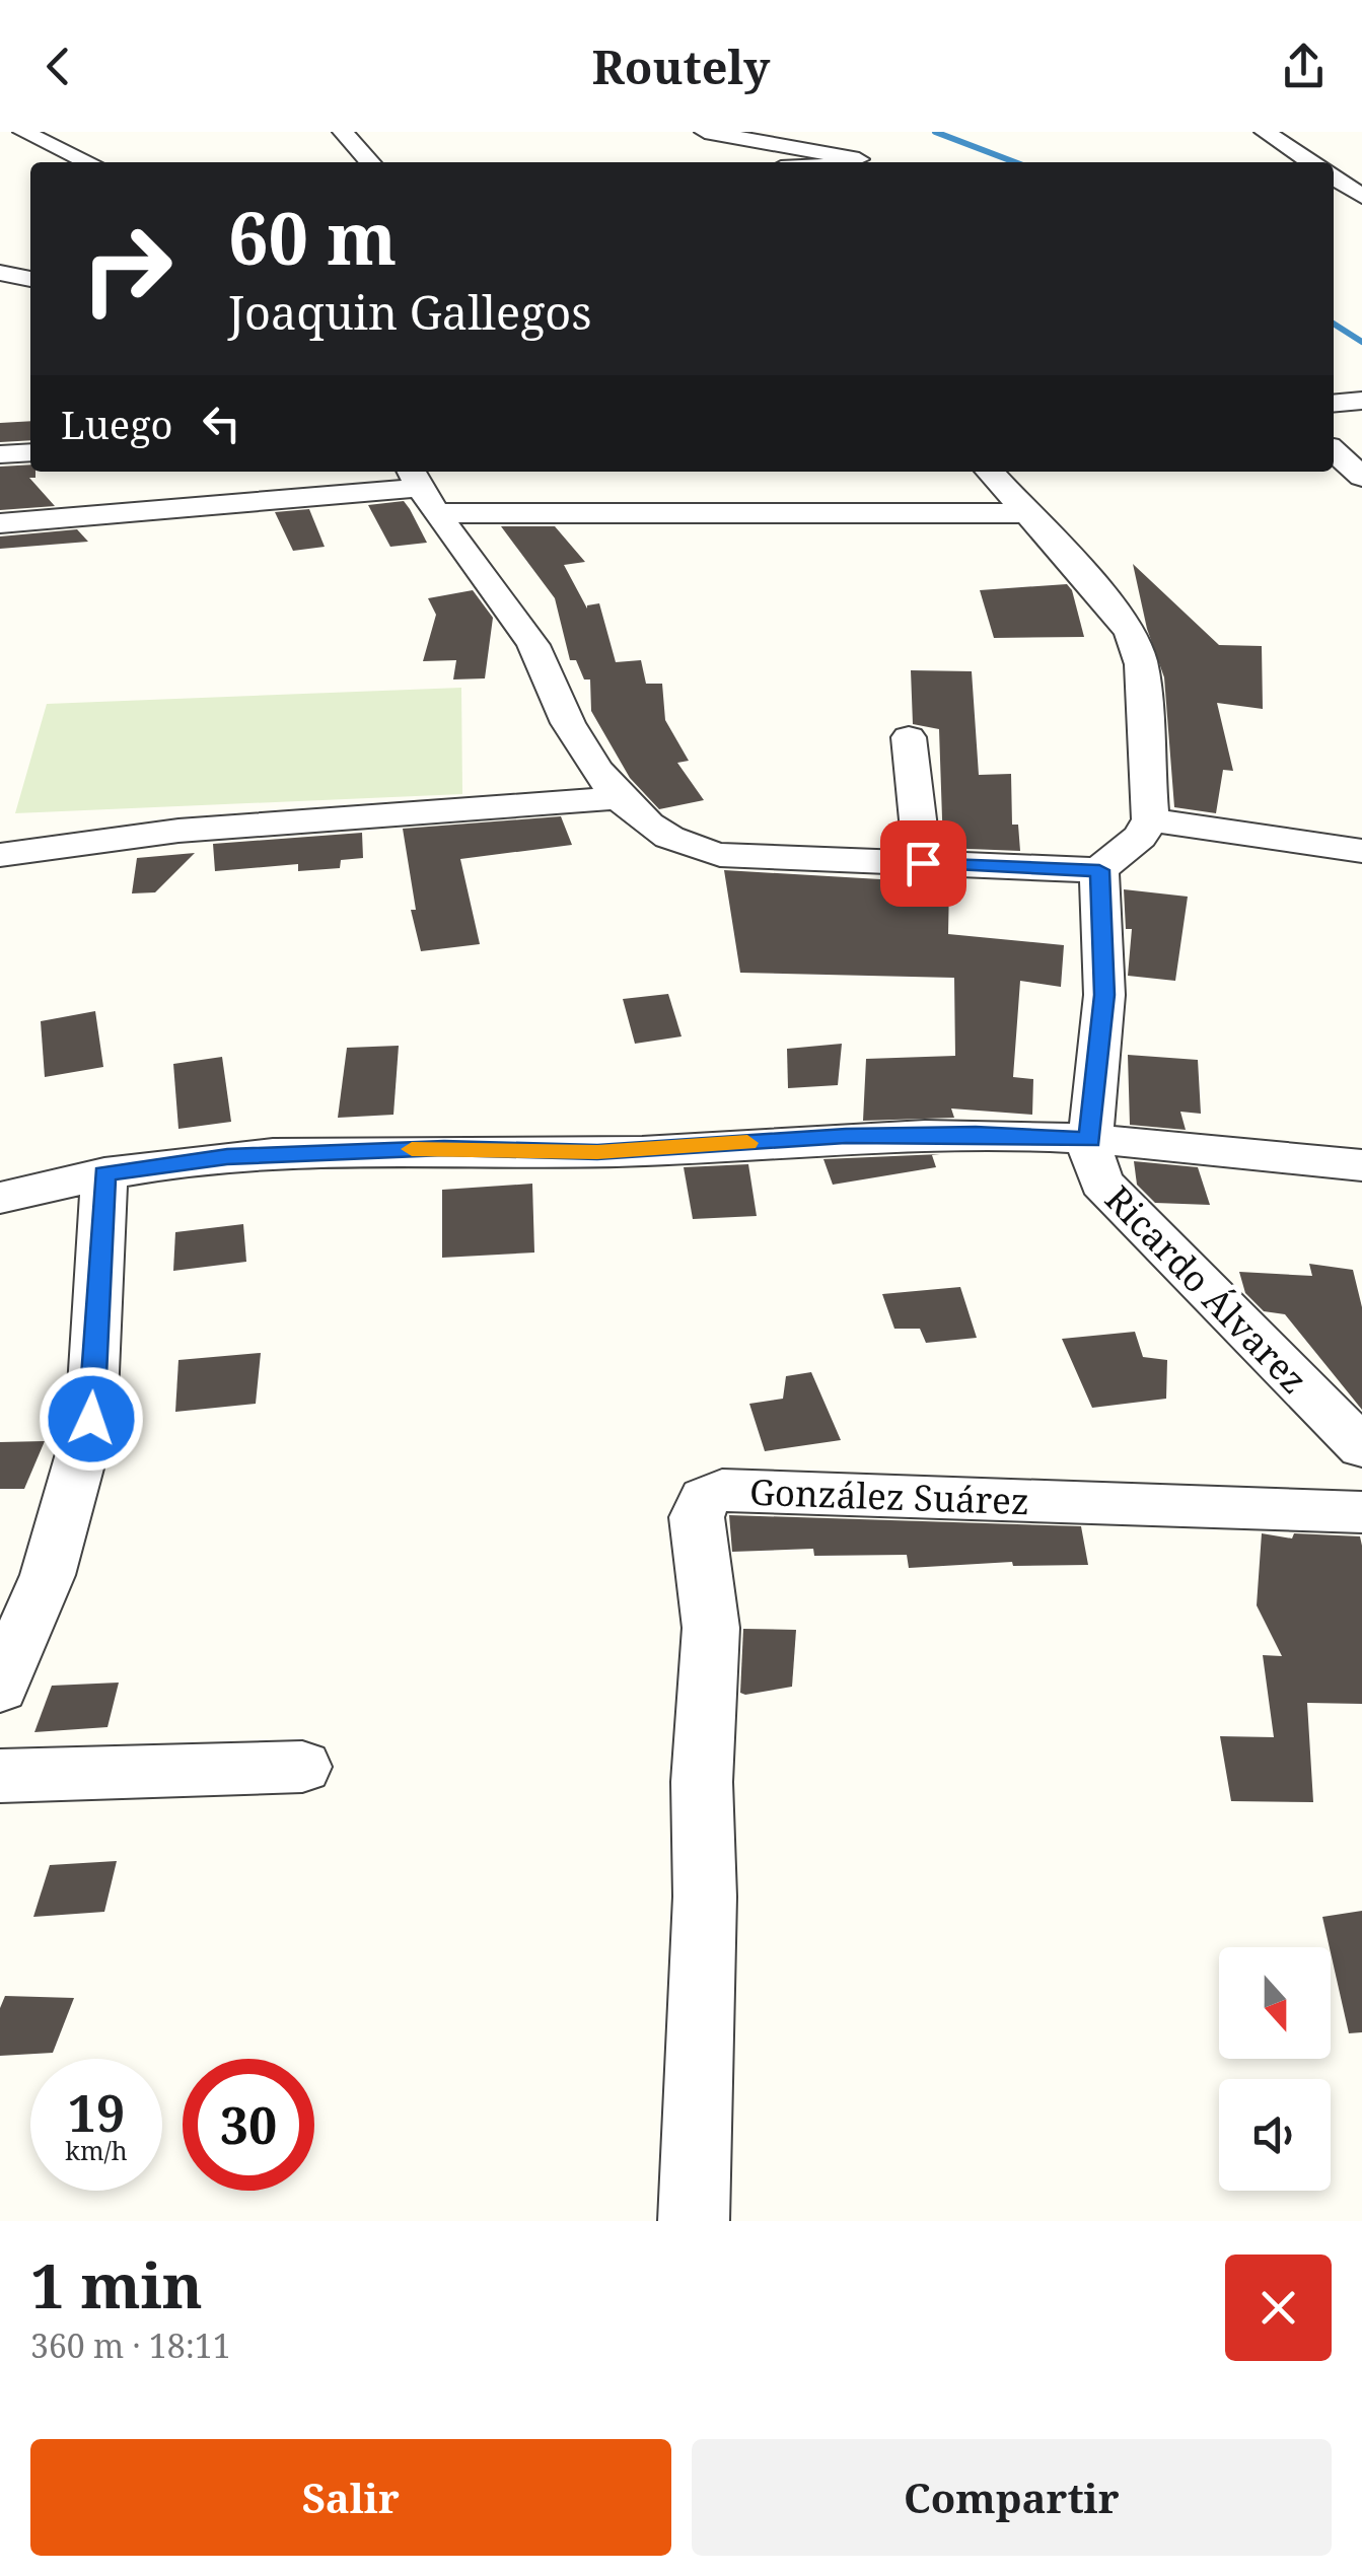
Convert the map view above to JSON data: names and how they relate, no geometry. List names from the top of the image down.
{
  "streets": {
    "street": ["Ricardo Álvarez", "González Suárez"]
  },
  "north": "bottom",
  "page": {
    "header": "Routely",
    "turn": ["60 m", "Joaquin Gallegos"],
    "then": "Luego",
    "speed": "19 km/h",
    "limit": "30",
    "heading": ["1 min", "360 m · 18:11"],
    "buttons": ["Salir", "Compartir"]
  }
}
